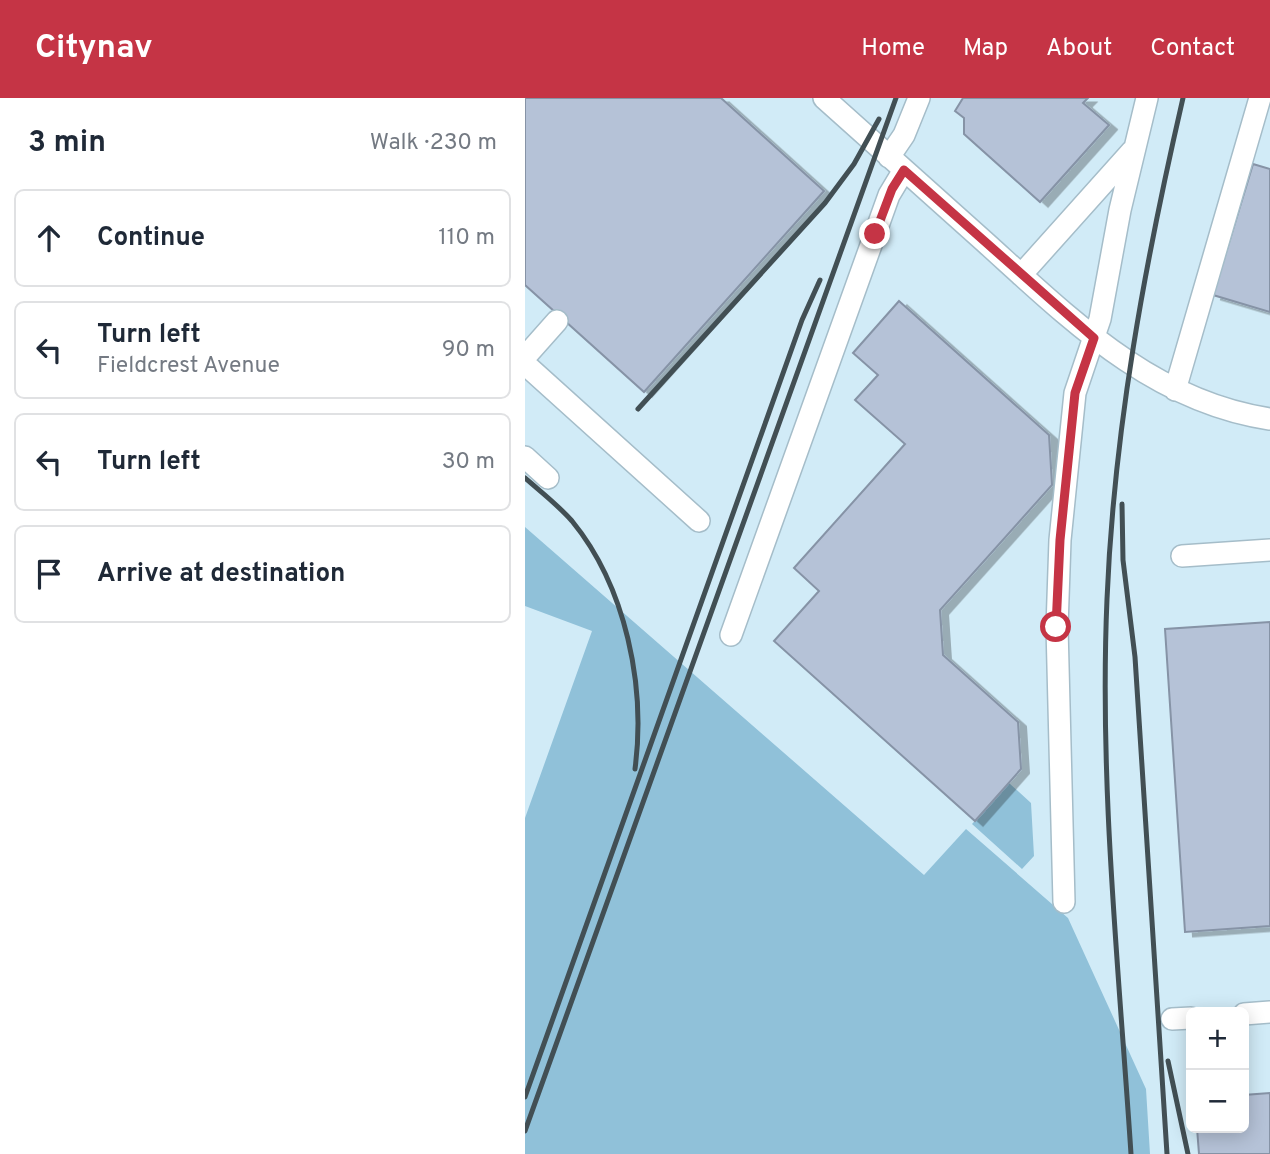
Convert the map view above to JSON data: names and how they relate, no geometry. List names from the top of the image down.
{
  "page": {
    "header": "Citynav",
    "nav": [
      "Home",
      "Map",
      "About",
      "Contact"
    ],
    "heading": ["3 min", "Walk · 230 m"],
    "list": [
      ["Continue", "110 m"],
      ["Turn left", "Fieldcrest Avenue", "90 m"],
      ["Turn left", "30 m"],
      "Arrive at destination"
    ],
    "map_buttons": ["+", "−"]
  }
}
